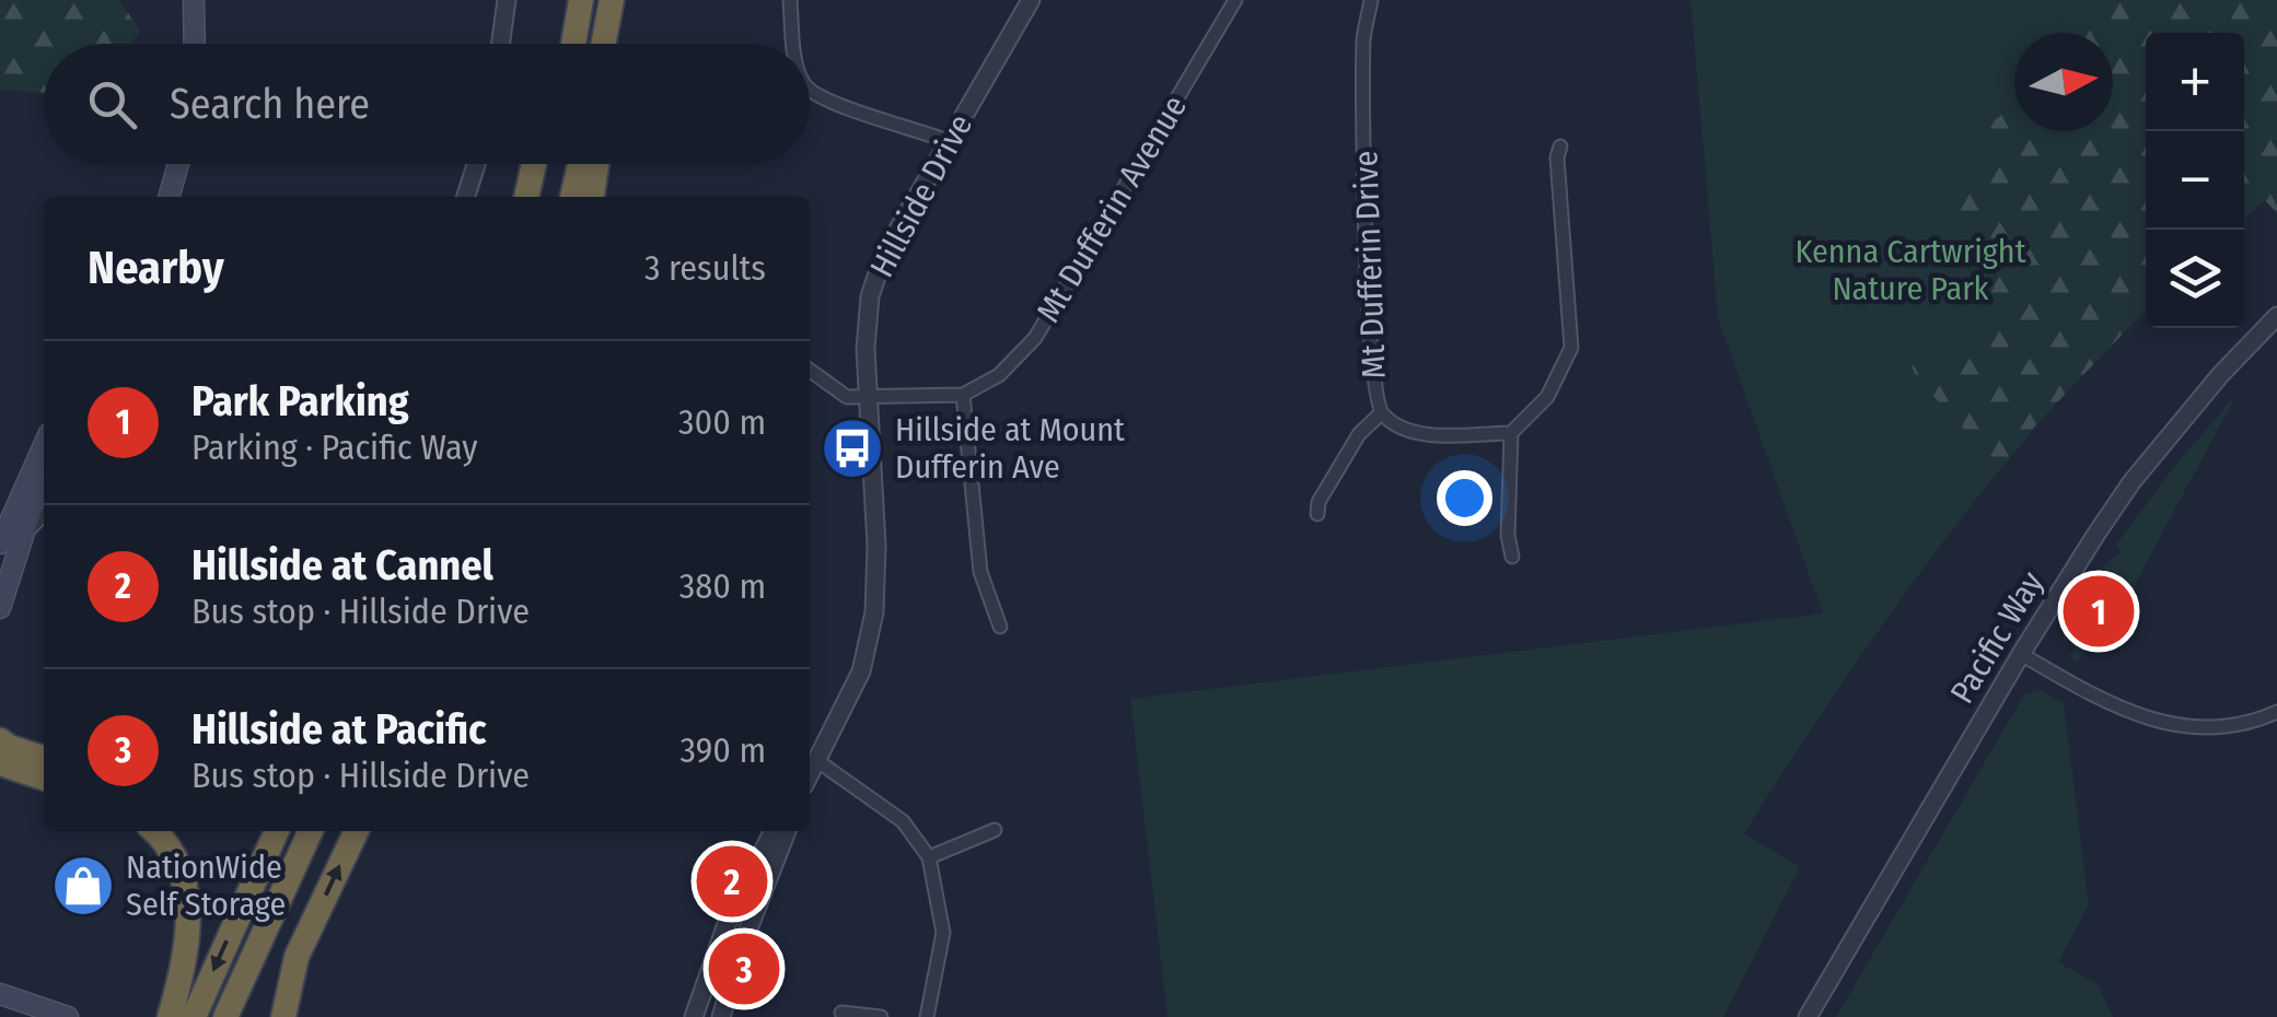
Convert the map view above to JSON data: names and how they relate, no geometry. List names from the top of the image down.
{
  "streets": {
    "street": [
      "Hillside Drive",
      "Mt Dufferin Avenue",
      "Mt Dufferin Drive",
      "Pacific Way"
    ]
  },
  "parks": ["Kenna Cartwright Nature Park"],
  "places": {
    "bus stop": ["Hillside at Mount Dufferin Ave"],
    "shop": ["NationWide Self Storage"]
  },
  "north": "right",
  "page": {
    "map_buttons": ["+", "−"],
    "search": "Search here",
    "heading": ["Nearby", "3 results"],
    "list": [
      {
        "mark": "1",
        "name": "Park Parking",
        "note": "Parking · Pacific Way",
        "value": "300 m"
      },
      {
        "mark": "2",
        "name": "Hillside at Cannel",
        "note": "Bus stop · Hillside Drive",
        "value": "380 m"
      },
      {
        "mark": "3",
        "name": "Hillside at Pacific",
        "note": "Bus stop · Hillside Drive",
        "value": "390 m"
      }
    ],
    "pins": ["1", "2", "3"]
  }
}
